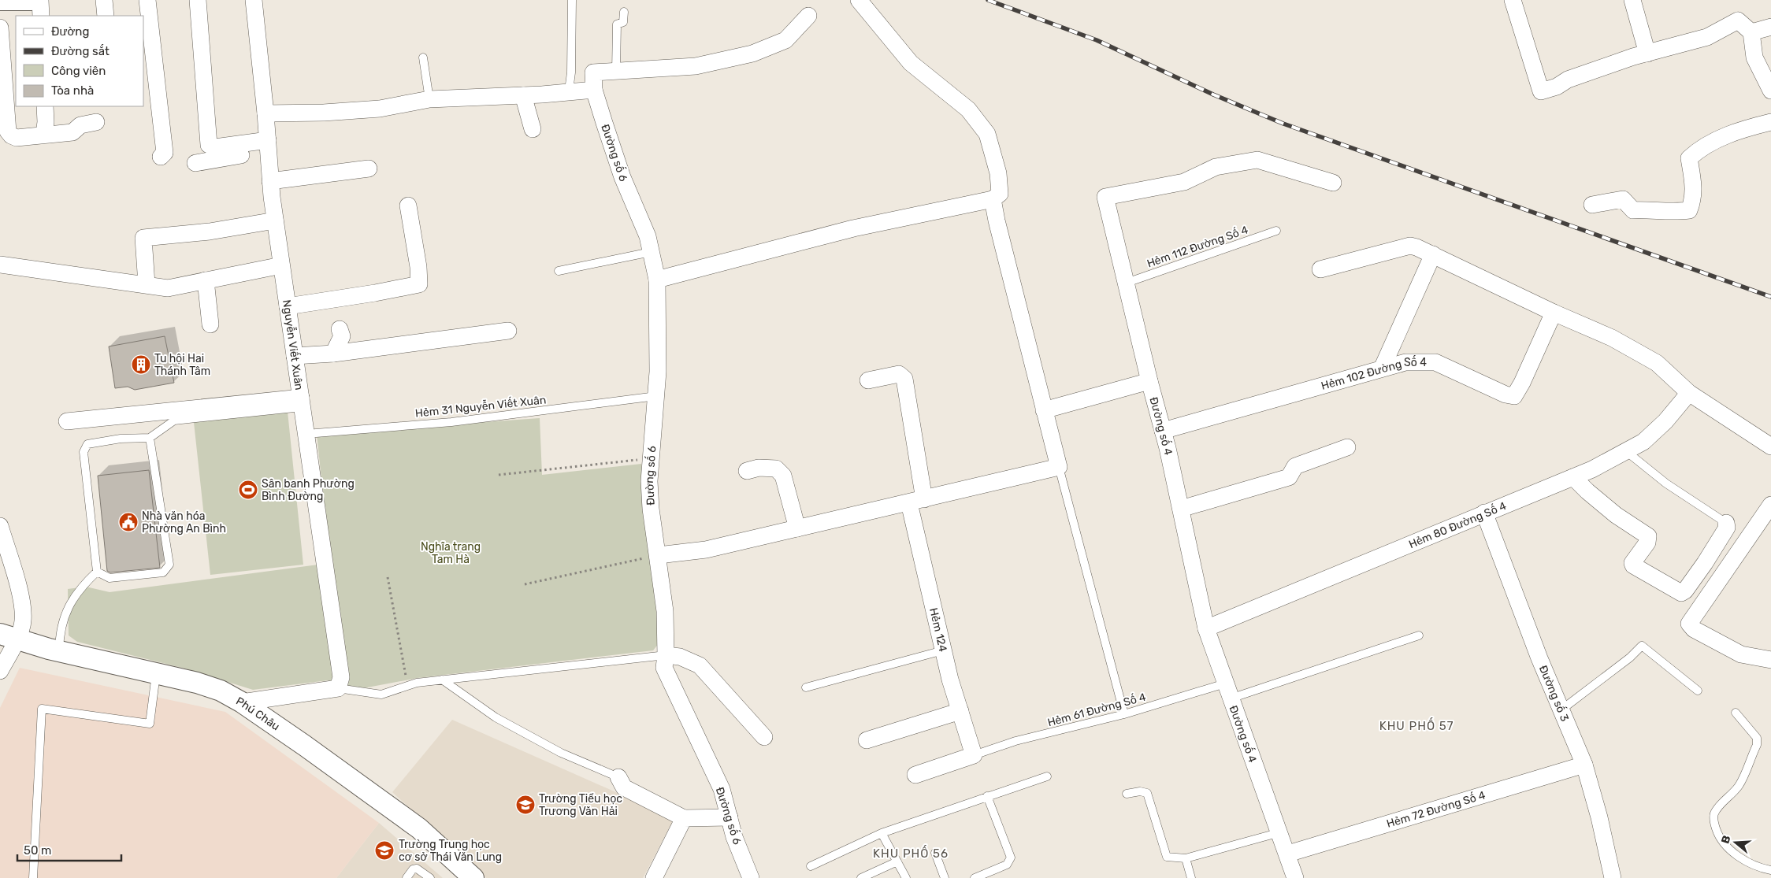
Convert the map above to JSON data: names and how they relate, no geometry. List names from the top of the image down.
{
  "streets": {
    "street": [
      "Đường số 6",
      "Nguyễn Viết Xuân",
      "Hẻm 102 Đường Số 4",
      "Đường số 4",
      "Hẻm 80 Đường Số 4",
      "Hẻm 124",
      "Đường số 3",
      "Phú Châu",
      "Hẻm 72 Đường Số 4"
    ],
    "lane": ["Hẻm 112 Đường Số 4", "Hẻm 31 Nguyễn Viết Xuân", "Hẻm 61 Đường Số 4"]
  },
  "crossings": [
    ["Đường số 6", "Hẻm 31 Nguyễn Viết Xuân"],
    ["Hẻm 112 Đường Số 4", "Đường số 4"],
    ["Nguyễn Viết Xuân", "Hẻm 31 Nguyễn Viết Xuân"],
    ["Hẻm 102 Đường Số 4", "Đường số 4"],
    ["Đường số 4", "Hẻm 80 Đường Số 4"],
    ["Đường số 4", "Hẻm 61 Đường Số 4"],
    ["Đường số 4", "Hẻm 72 Đường Số 4"],
    ["Hẻm 80 Đường Số 4", "Đường số 3"],
    ["Hẻm 124", "Hẻm 61 Đường Số 4"],
    ["Đường số 3", "Hẻm 72 Đường Số 4"]
  ],
  "districts": ["KHU PHỐ 57", "KHU PHỐ 56"],
  "parks": ["Nghĩa trang Tam Hà"],
  "places": {
    "building": ["Tu hội Hai Thánh Tâm"],
    "sports": ["Sân banh Phường Bình Đường"],
    "public building": ["Nhà văn hóa Phường An Bình"],
    "school or university": ["Trường Tiểu học Trương Văn Hải", "Trường Trung học cơ sở Thái Văn Lung"]
  },
  "legend": [
    "Đường",
    "Đường sắt",
    "Công viên",
    "Tòa nhà"
  ],
  "scale_bar": "50 m",
  "north": "left"
}
